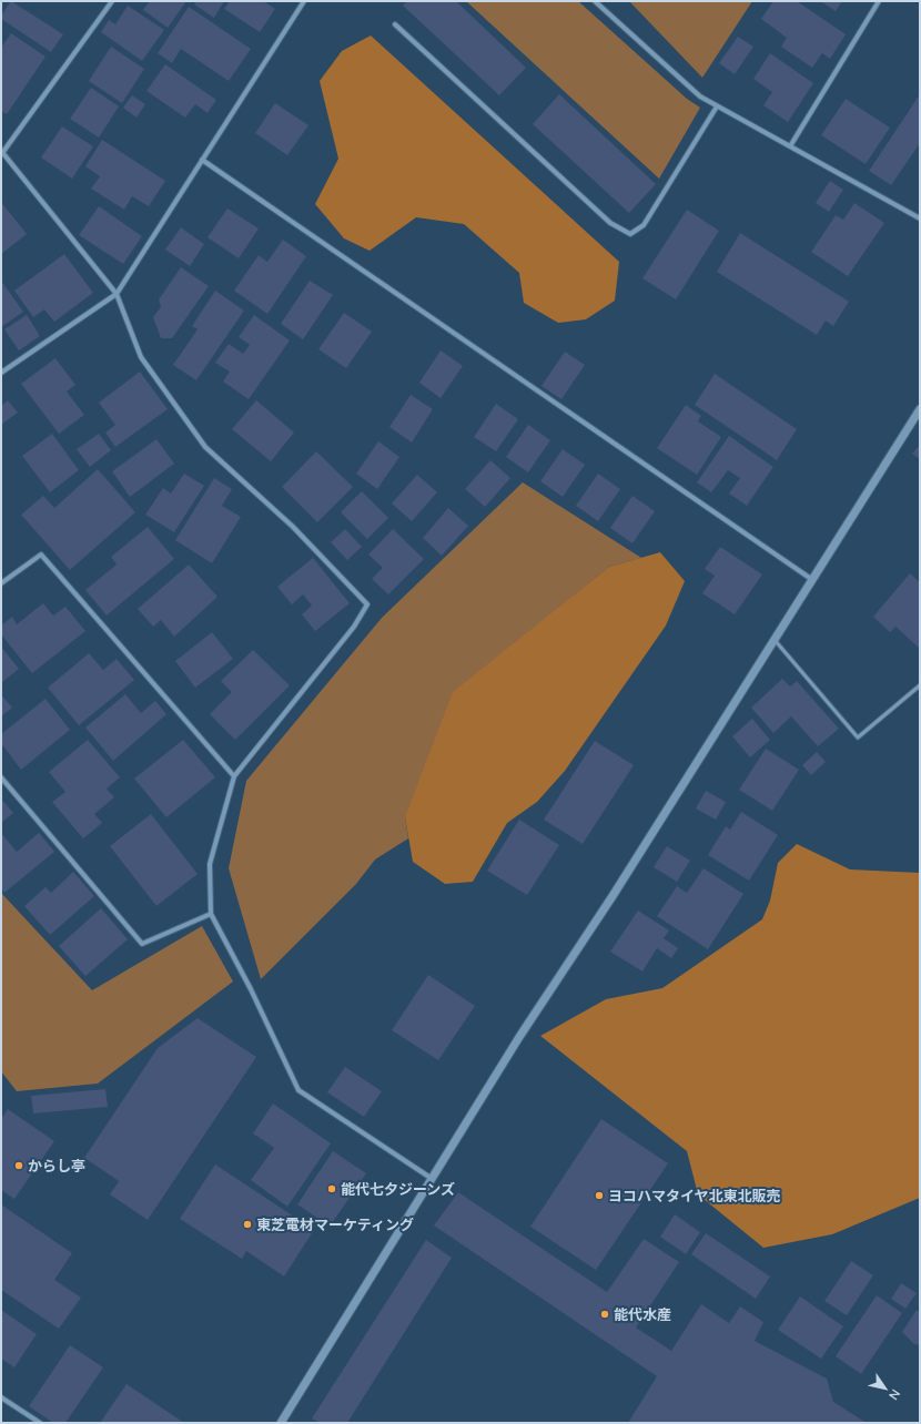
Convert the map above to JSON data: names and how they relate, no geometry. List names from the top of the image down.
{
  "places": [
    "からし亭",
    "能代七夕ジーンズ",
    "ヨコハマタイヤ北東北販売",
    "東芝電材マーケティング",
    "能代水産"
  ],
  "north": "bottom right"
}
